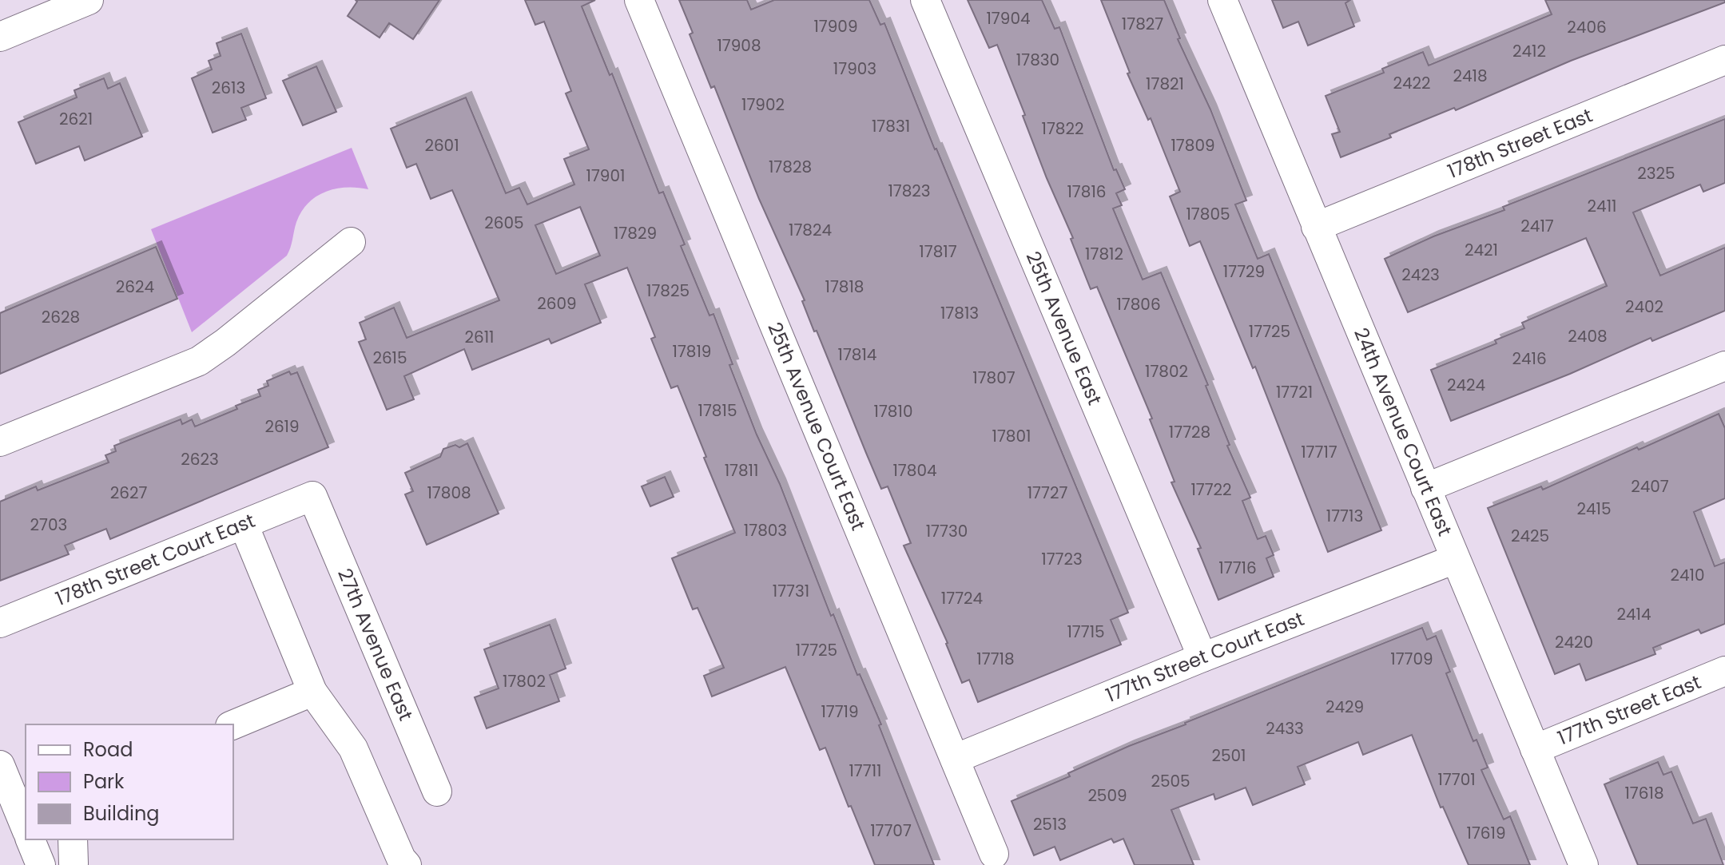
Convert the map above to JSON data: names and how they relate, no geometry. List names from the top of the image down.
{
  "streets": {
    "street": [
      "178th Street East",
      "25th Avenue East",
      "25th Avenue Court East",
      "24th Avenue Court East",
      "178th Street Court East",
      "27th Avenue East",
      "177th Street Court East",
      "177th Street East"
    ]
  },
  "crossings": [
    ["178th Street East", "24th Avenue Court East"],
    ["25th Avenue East", "177th Street Court East"],
    ["25th Avenue Court East", "177th Street Court East"],
    ["24th Avenue Court East", "177th Street Court East"],
    ["24th Avenue Court East", "177th Street East"],
    ["178th Street Court East", "27th Avenue East"]
  ],
  "house_numbers": [
    "17904",
    "17827",
    "17909",
    "2406",
    "17908",
    "2412",
    "17830",
    "17903",
    "2418",
    "2422",
    "17821",
    "2613",
    "17902",
    "2621",
    "17831",
    "17822",
    "2601",
    "17809",
    "17828",
    "2325",
    "17901",
    "17823",
    "17816",
    "2411",
    "17805",
    "2605",
    "2417",
    "17824",
    "17829",
    "2421",
    "17817",
    "17812",
    "17729",
    "2423",
    "2624",
    "17818",
    "17825",
    "2609",
    "17806",
    "2402",
    "17813",
    "2628",
    "17725",
    "2408",
    "2611",
    "17819",
    "17814",
    "2615",
    "2416",
    "17802",
    "17807",
    "2424",
    "17721",
    "17815",
    "17810",
    "2619",
    "17728",
    "17801",
    "17717",
    "2623",
    "17811",
    "17804",
    "2407",
    "17722",
    "2627",
    "17808",
    "17727",
    "2415",
    "17713",
    "2703",
    "17803",
    "17730",
    "2425",
    "17723",
    "17716",
    "2410",
    "17731",
    "17724",
    "2414",
    "17715",
    "2420",
    "17725",
    "17718",
    "17709",
    "17802",
    "2429",
    "17719",
    "2433",
    "2501",
    "17711",
    "17701",
    "2505",
    "17618",
    "2509",
    "2513",
    "17707",
    "17619"
  ],
  "legend": ["Road", "Park", "Building"]
}
